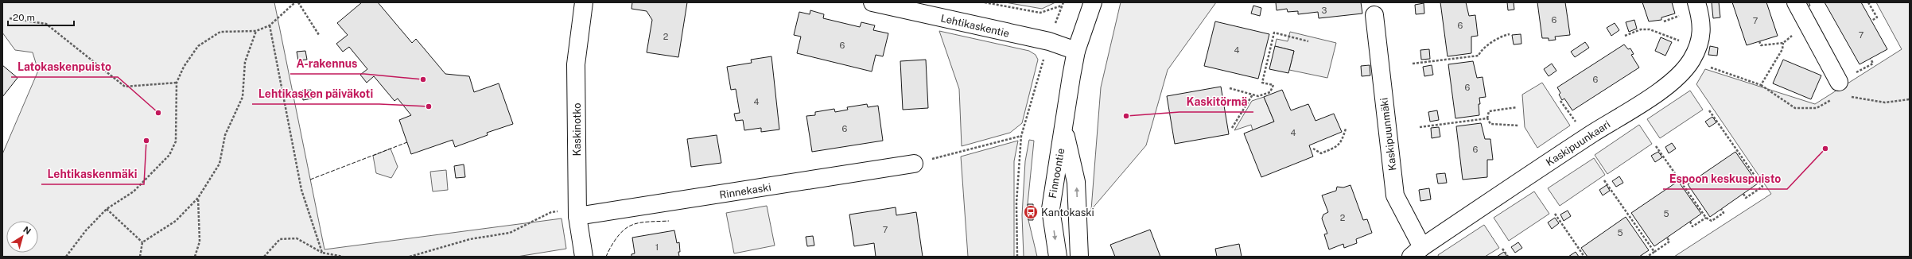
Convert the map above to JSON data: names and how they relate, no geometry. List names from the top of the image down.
{
  "streets": {
    "street": [
      "Lehtikaskentie",
      "Kaskinotko",
      "Kaskipuunmäki",
      "Kaskipuunkaari",
      "Finnoontie",
      "Rinnekaski"
    ]
  },
  "crossings": [
    ["Lehtikaskentie", "Finnoontie"],
    ["Kaskinotko", "Rinnekaski"],
    ["Kaskipuunmäki", "Kaskipuunkaari"]
  ],
  "places": {
    "other": [
      "A-rakennus",
      "Lehtikasken päiväkoti",
      "Latokaskenpuisto",
      "Kaskitörmä",
      "Lehtikaskenmäki",
      "Espoon keskuspuisto"
    ],
    "bus stop": ["Kantokaski"]
  },
  "house_numbers": [
    "3",
    "6",
    "7",
    "6",
    "7",
    "2",
    "6",
    "4",
    "6",
    "6",
    "4",
    "6",
    "4",
    "6",
    "5",
    "2",
    "7",
    "5",
    "1"
  ],
  "scale_bar": "20 m",
  "north": "top right"
}
